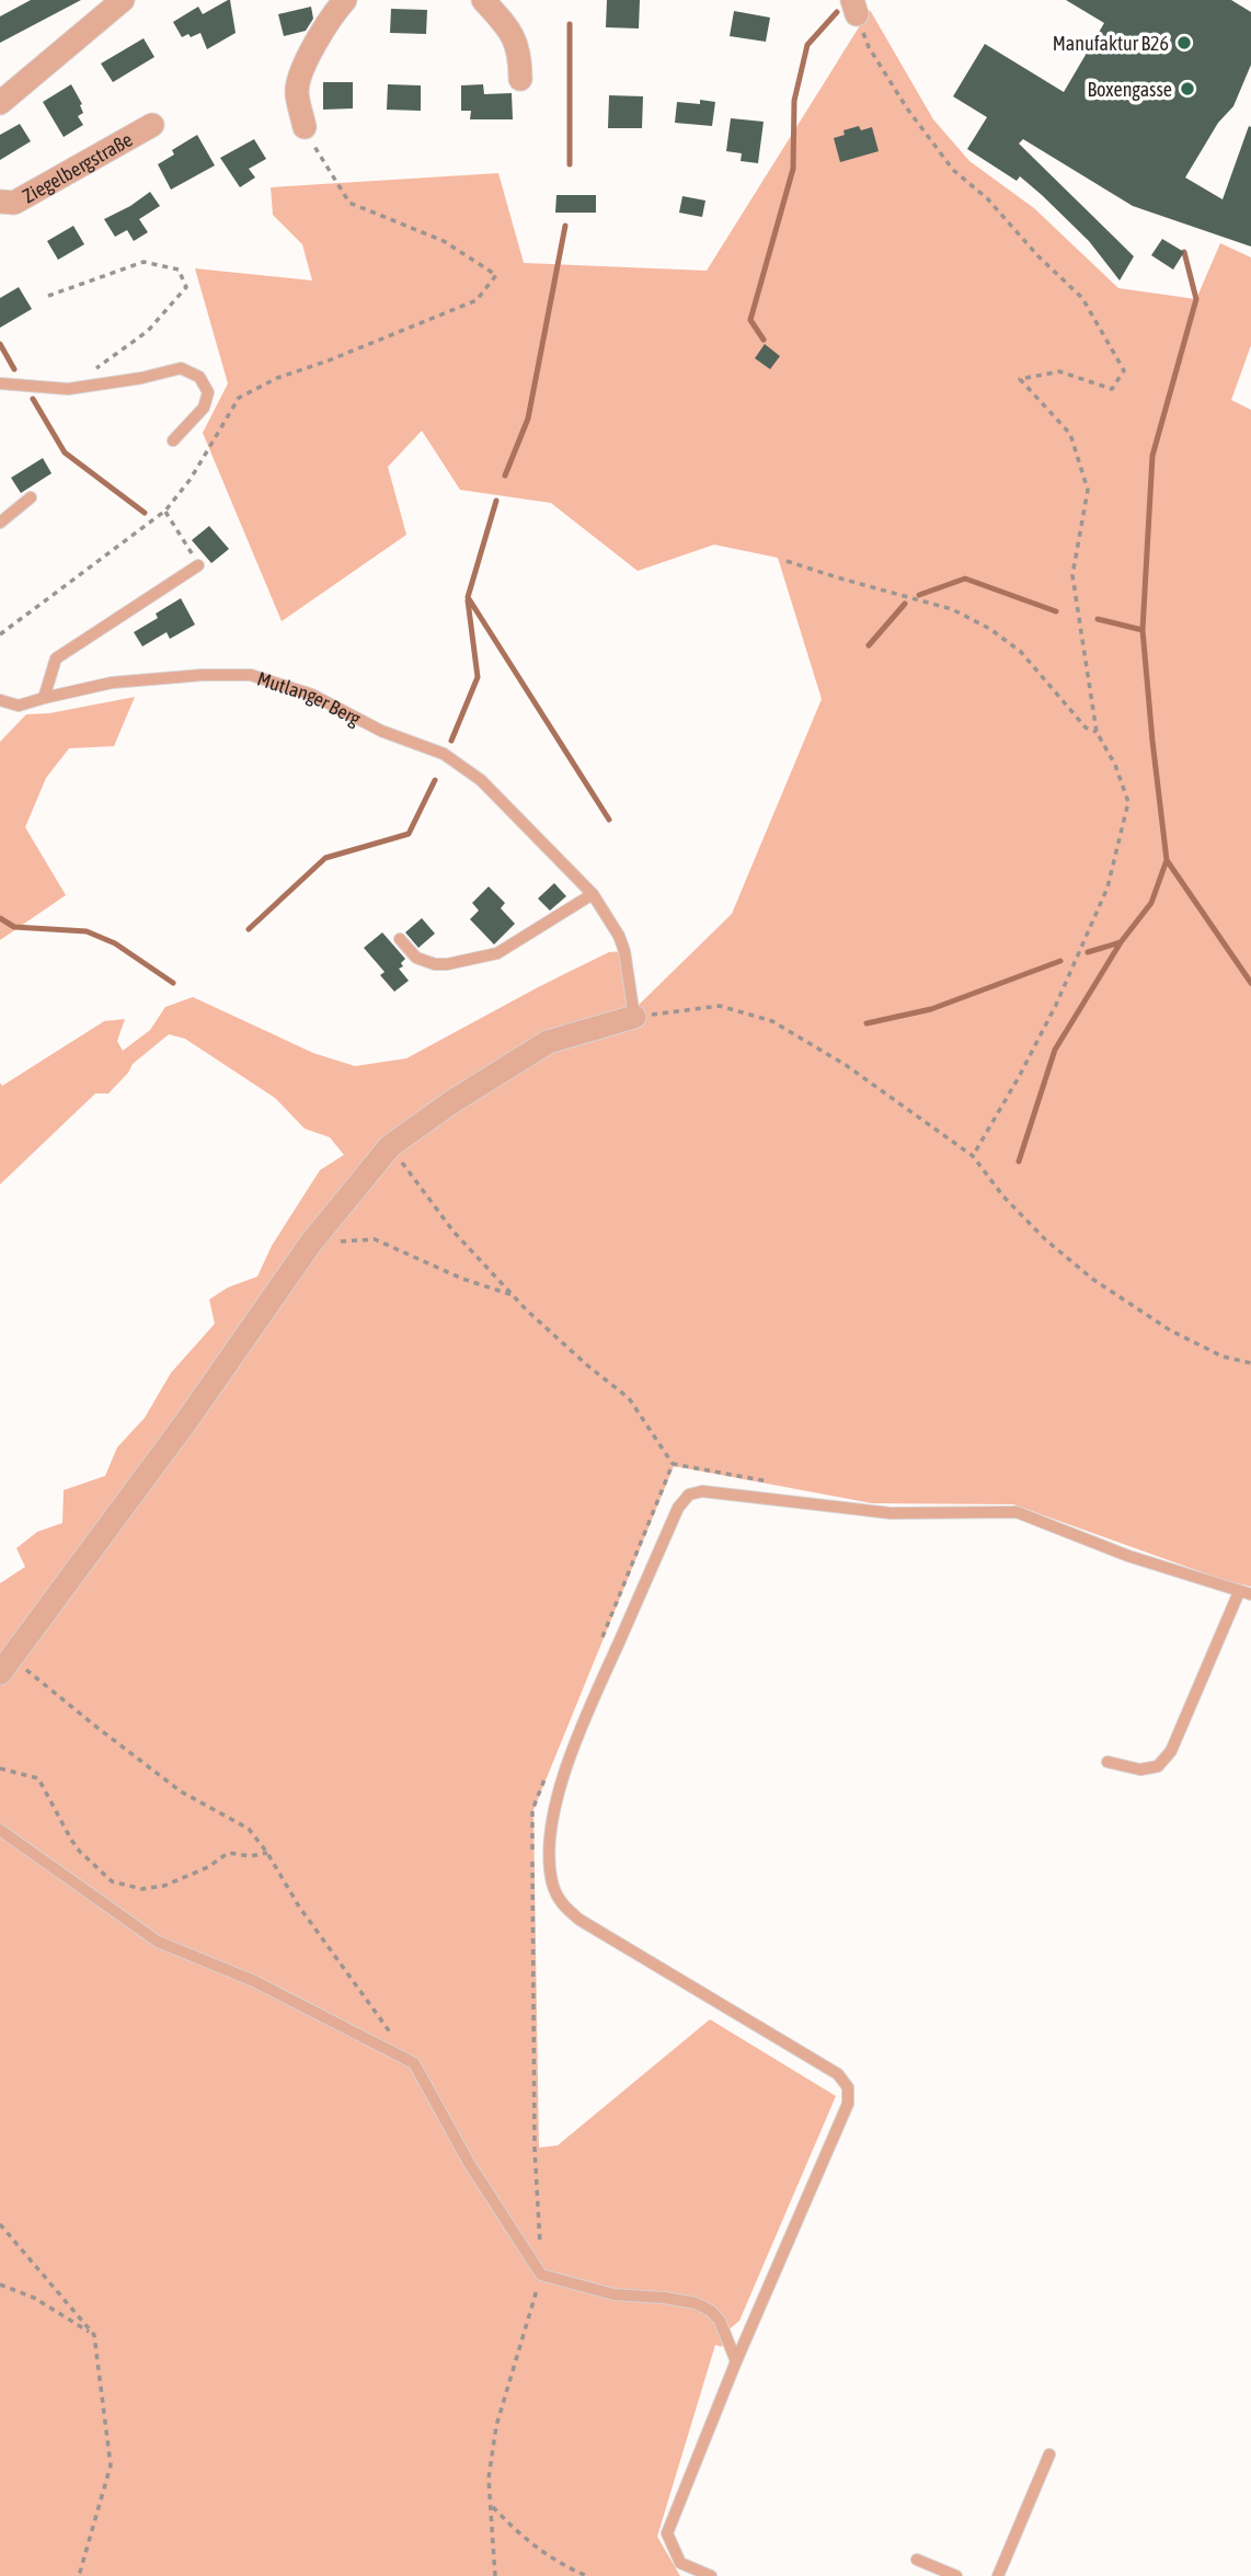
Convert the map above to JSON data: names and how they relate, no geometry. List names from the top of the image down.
{
  "streets": {
    "street": ["Ziegelbergstraße"],
    "lane": ["Mutlanger Berg"]
  },
  "places": ["Manufaktur B26", "Boxengasse"]
}
